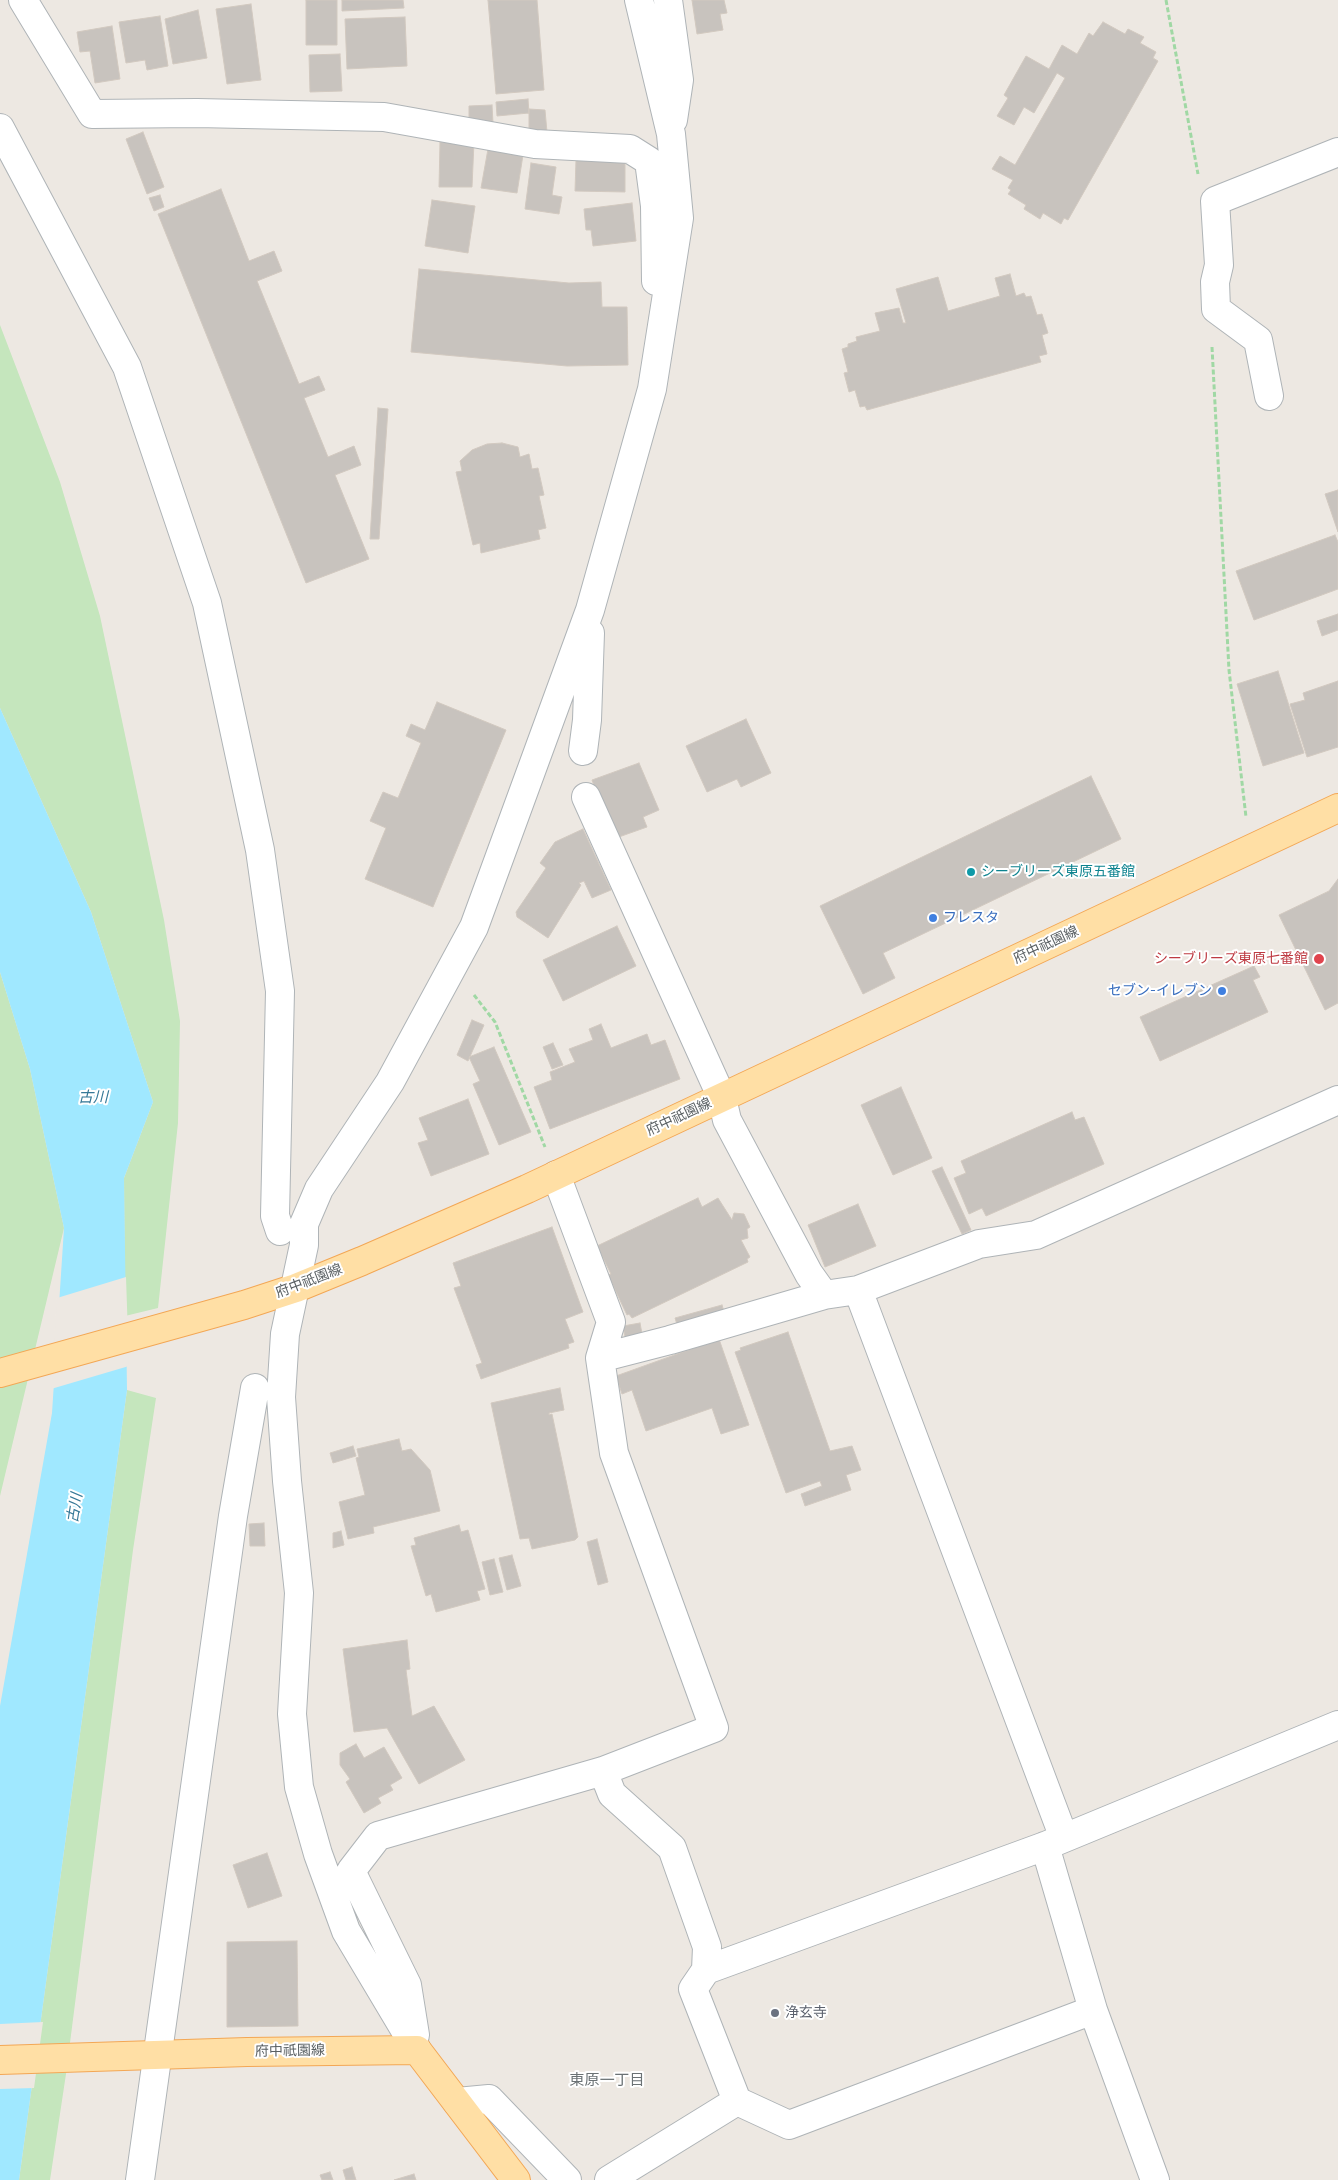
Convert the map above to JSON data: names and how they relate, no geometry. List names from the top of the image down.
{
  "streets": {
    "main road": ["府中祇園線"]
  },
  "districts": ["東原一丁目"],
  "water": ["古川"],
  "places": [
    "シーブリーズ東原五番館",
    "フレスタ",
    "シーブリーズ東原七番館",
    "セブン-イレブン",
    "浄玄寺"
  ]
}
